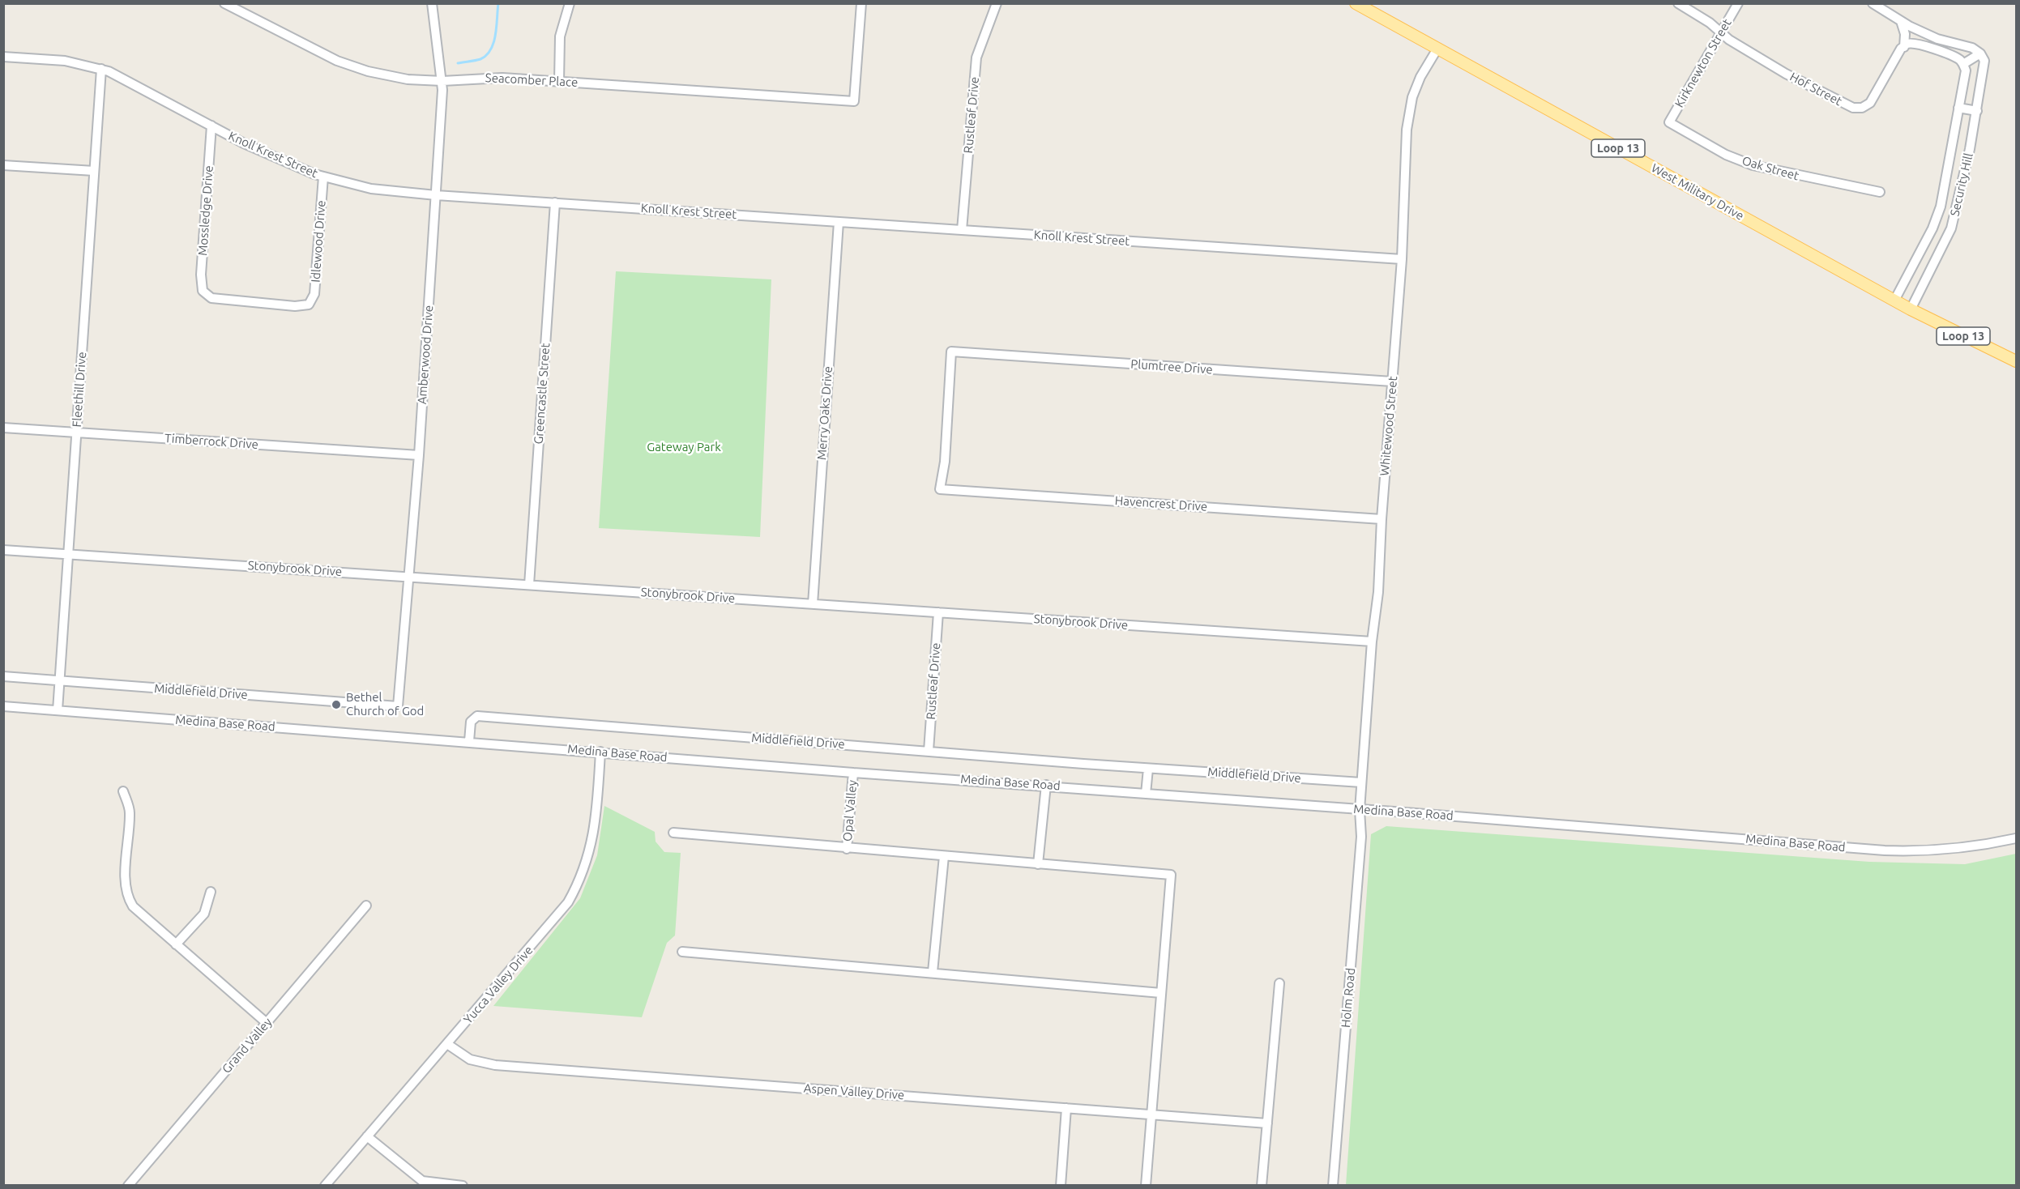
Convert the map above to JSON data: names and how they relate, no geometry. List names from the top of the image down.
{
  "streets": {
    "main road": ["Loop 13", "West Military Drive"],
    "street": [
      "Kirknewton Street",
      "Seacomber Place",
      "Hof Street",
      "Rustleaf Drive",
      "Knoll Krest Street",
      "Oak Street",
      "Security Hill",
      "Mossledge Drive",
      "Idlewood Drive",
      "Amberwood Drive",
      "Plumtree Drive",
      "Fleethill Drive",
      "Greencastle Street",
      "Merry Oaks Drive",
      "Whitewood Street",
      "Timberrock Drive",
      "Havencrest Drive",
      "Stonybrook Drive",
      "Middlefield Drive",
      "Medina Base Road",
      "Opal Valley",
      "Yucca Valley Drive",
      "Holm Road",
      "Grand Valley",
      "Aspen Valley Drive"
    ]
  },
  "crossings": [
    ["Kirknewton Street", "Hof Street"],
    ["Kirknewton Street", "Oak Street"],
    ["Seacomber Place", "Amberwood Drive"],
    ["Rustleaf Drive", "Knoll Krest Street"],
    ["Rustleaf Drive", "Stonybrook Drive"],
    ["Rustleaf Drive", "Middlefield Drive"],
    ["Knoll Krest Street", "Mossledge Drive"],
    ["Knoll Krest Street", "Idlewood Drive"],
    ["Knoll Krest Street", "Amberwood Drive"],
    ["Knoll Krest Street", "Fleethill Drive"],
    ["Knoll Krest Street", "Greencastle Street"],
    ["Knoll Krest Street", "Merry Oaks Drive"],
    ["Knoll Krest Street", "Whitewood Street"],
    ["Security Hill", "West Military Drive"],
    ["West Military Drive", "Whitewood Street"],
    ["Mossledge Drive", "Idlewood Drive"],
    ["Amberwood Drive", "Timberrock Drive"],
    ["Amberwood Drive", "Stonybrook Drive"],
    ["Amberwood Drive", "Middlefield Drive"],
    ["Plumtree Drive", "Whitewood Street"],
    ["Plumtree Drive", "Havencrest Drive"],
    ["Fleethill Drive", "Timberrock Drive"],
    ["Fleethill Drive", "Stonybrook Drive"],
    ["Fleethill Drive", "Middlefield Drive"],
    ["Fleethill Drive", "Medina Base Road"],
    ["Greencastle Street", "Stonybrook Drive"],
    ["Merry Oaks Drive", "Stonybrook Drive"],
    ["Whitewood Street", "Havencrest Drive"],
    ["Whitewood Street", "Stonybrook Drive"],
    ["Whitewood Street", "Middlefield Drive"],
    ["Whitewood Street", "Medina Base Road"],
    ["Whitewood Street", "Holm Road"],
    ["Middlefield Drive", "Medina Base Road"],
    ["Medina Base Road", "Opal Valley"],
    ["Medina Base Road", "Yucca Valley Drive"],
    ["Medina Base Road", "Holm Road"],
    ["Yucca Valley Drive", "Aspen Valley Drive"]
  ],
  "parks": ["Gateway Park"],
  "places": ["Bethel Church of God"]
}
